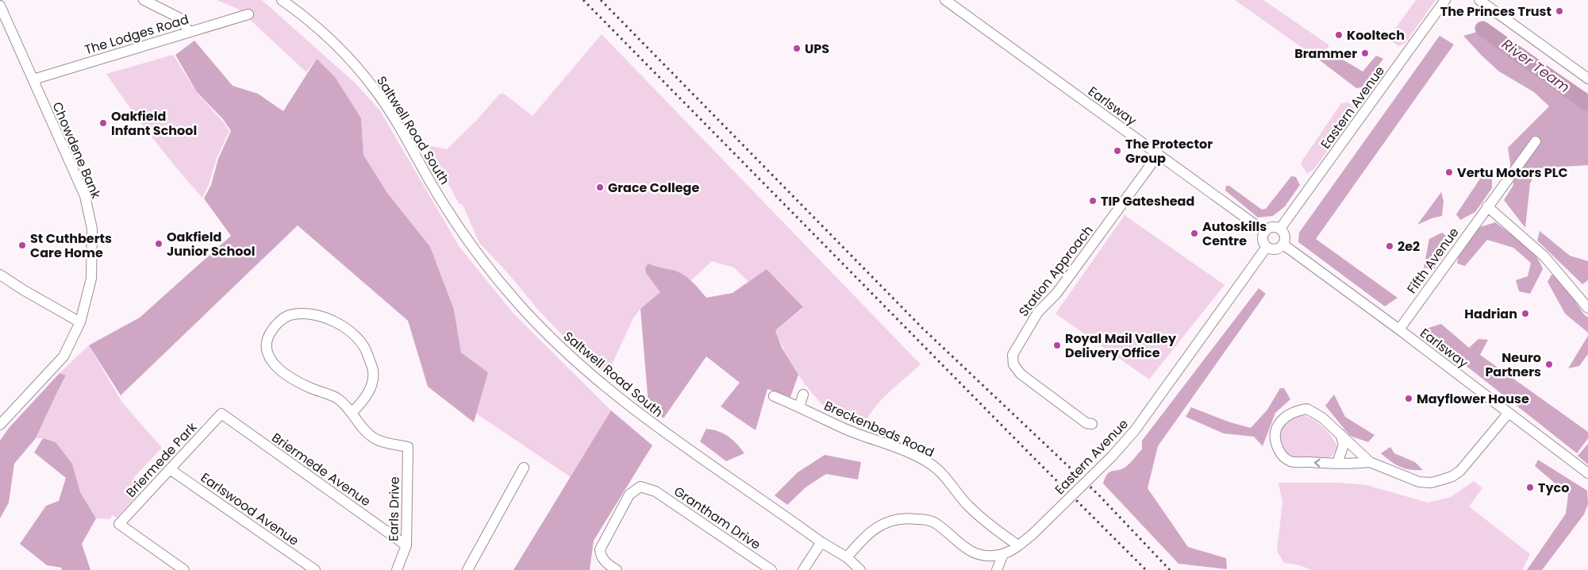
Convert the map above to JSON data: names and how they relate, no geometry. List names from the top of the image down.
{
  "streets": {
    "street": [
      "The Lodges Road",
      "Earlsway",
      "Eastern Avenue",
      "Saltwell Road South",
      "Chowdene Bank",
      "Fifth Avenue",
      "Station Approach",
      "Breckenbeds Road",
      "Briermede Park",
      "Briermede Avenue",
      "Earlswood Avenue",
      "Earls Drive",
      "Grantham Drive"
    ]
  },
  "crossings": [
    ["The Lodges Road", "Chowdene Bank"],
    ["Earlsway", "Eastern Avenue"],
    ["Earlsway", "Fifth Avenue"],
    ["Earlsway", "Station Approach"],
    ["Eastern Avenue", "Breckenbeds Road"],
    ["Briermede Park", "Briermede Avenue"],
    ["Briermede Park", "Earlswood Avenue"],
    ["Briermede Avenue", "Earls Drive"]
  ],
  "water": ["River Team"],
  "places": [
    "The Princes Trust",
    "Kooltech",
    "UPS",
    "Brammer",
    "Oakfield Infant School",
    "The Protector Group",
    "Vertu Motors PLC",
    "Grace College",
    "TIP Gateshead",
    "Autoskills Centre",
    "Oakfield Junior School",
    "St Cuthberts Care Home",
    "2e2",
    "Hadrian",
    "Royal Mail Valley Delivery Office",
    "Neuro Partners",
    "Mayflower House",
    "Tyco"
  ]
}
